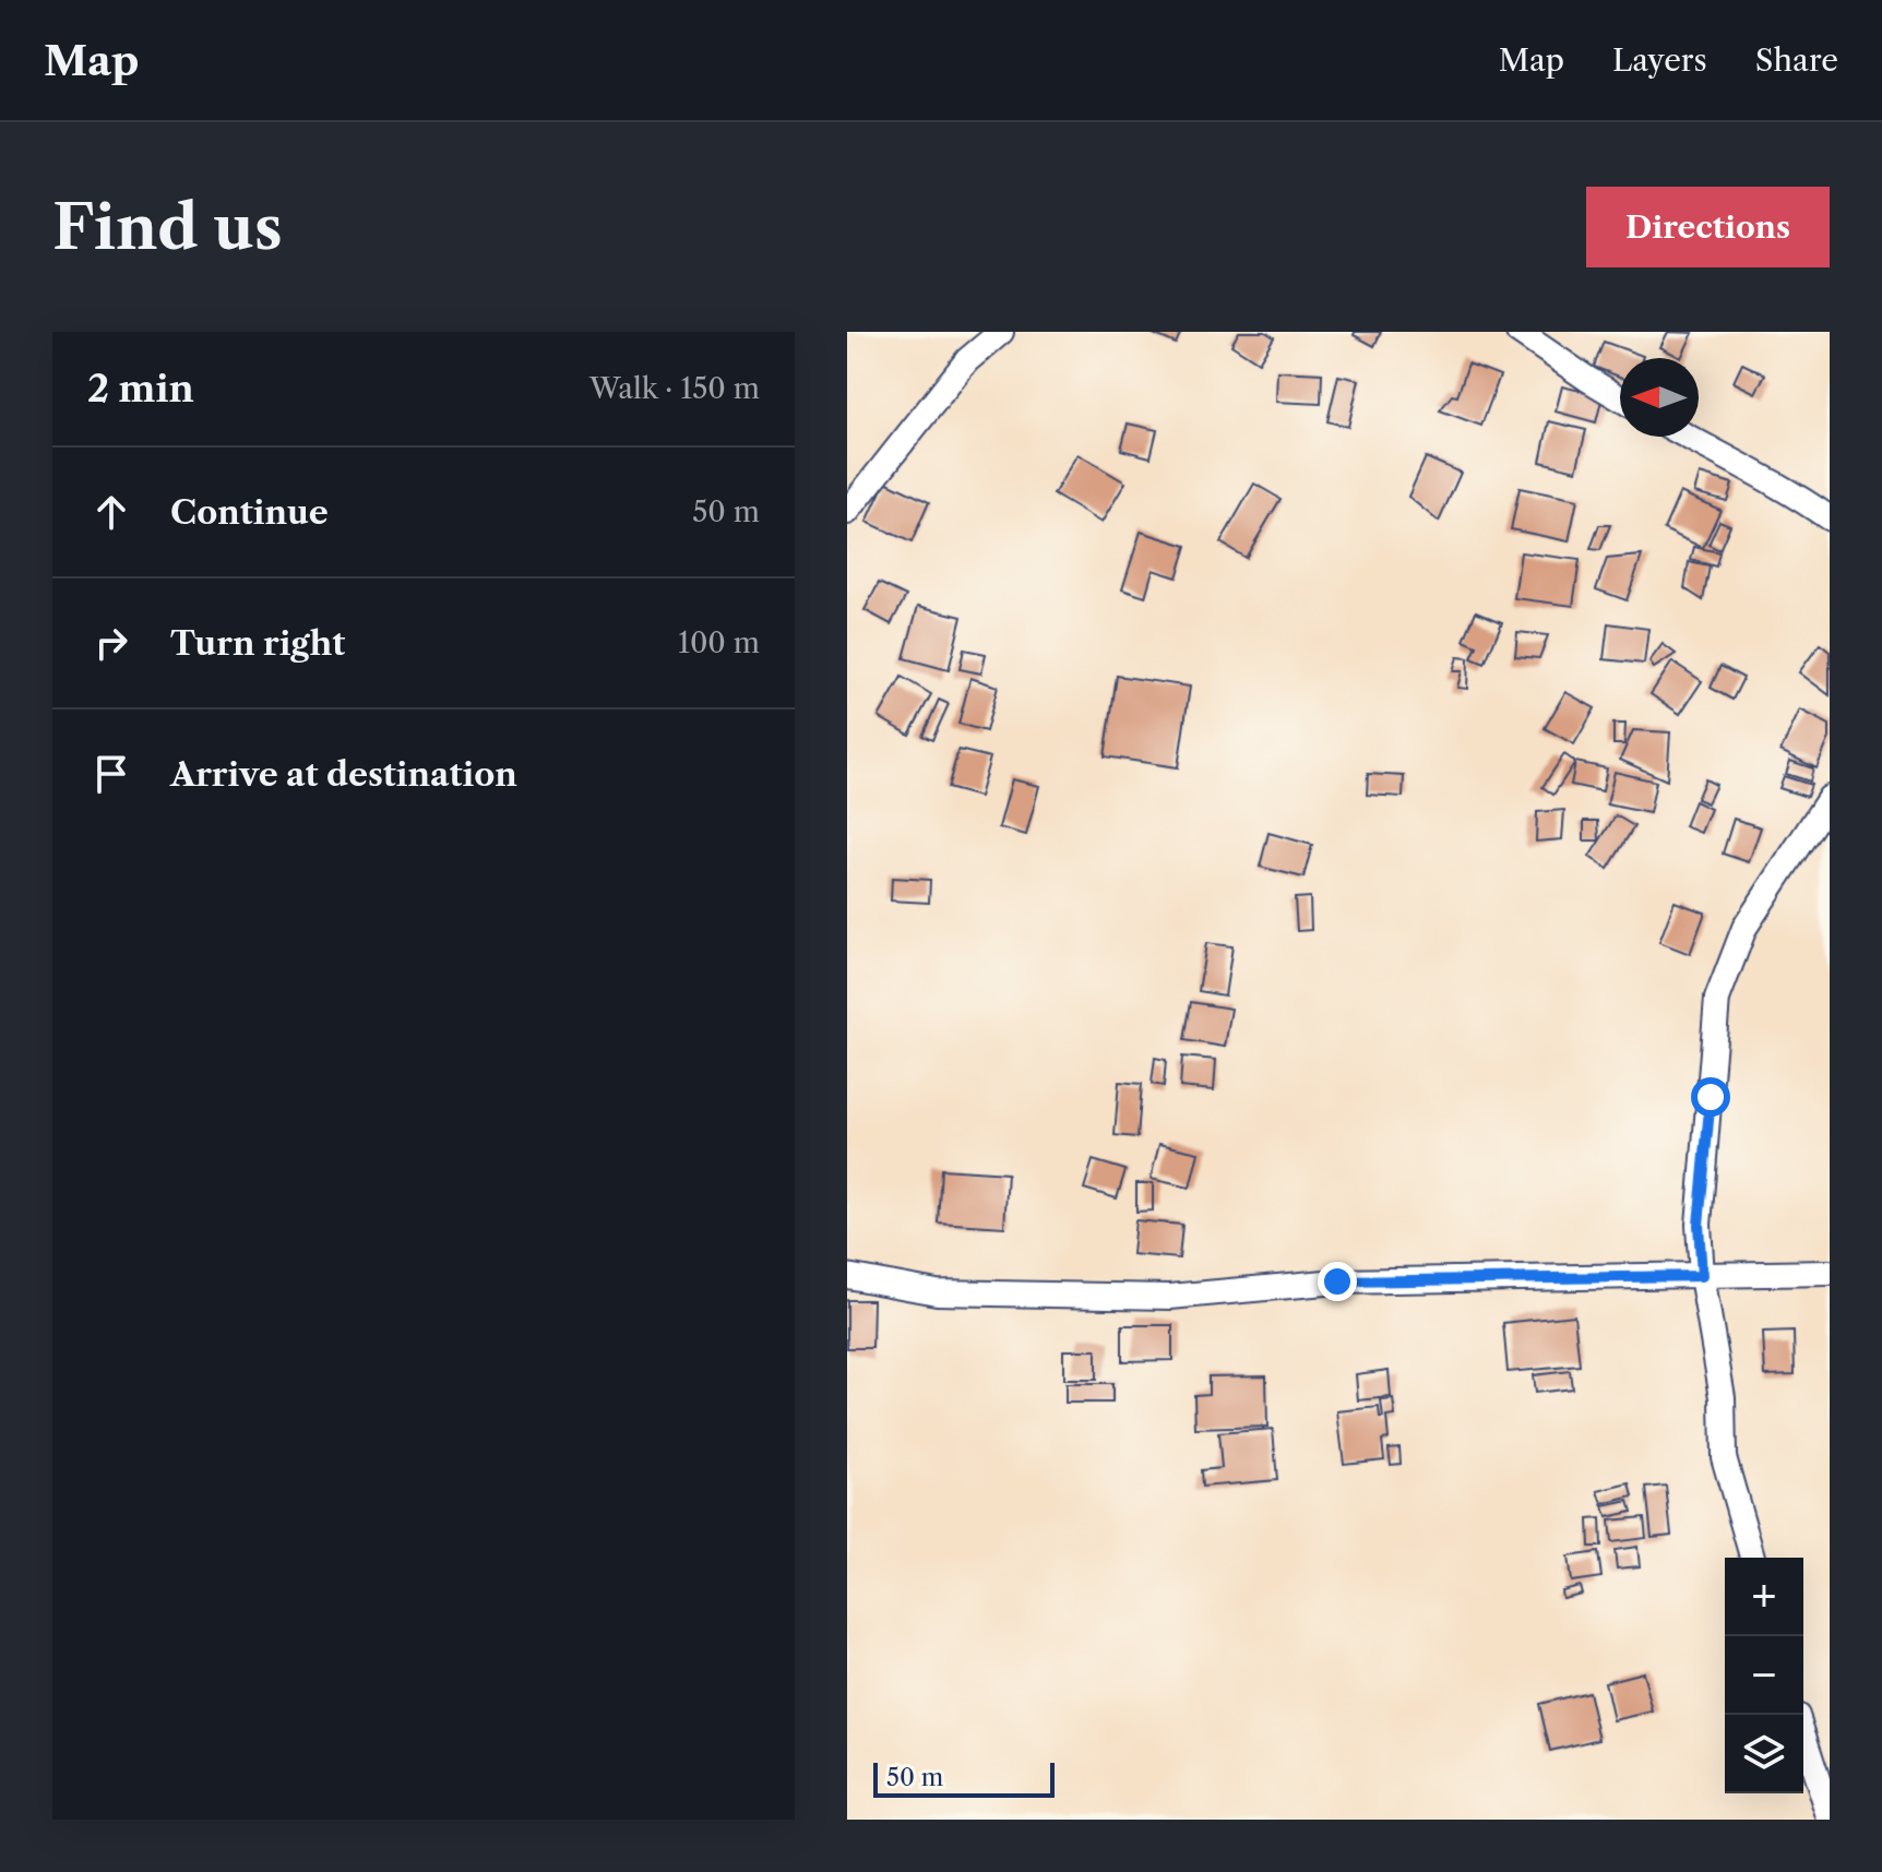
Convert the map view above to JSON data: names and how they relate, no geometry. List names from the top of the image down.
{
  "scale_bar": "50 m",
  "north": "left",
  "page": {
    "header": "Map",
    "nav": ["Map", "Layers", "Share"],
    "buttons": "Directions",
    "title": "Find us",
    "heading": ["2 min", "Walk · 150 m"],
    "list": [
      ["Continue", "50 m"],
      ["Turn right", "100 m"],
      "Arrive at destination"
    ],
    "map_buttons": ["+", "−"],
    "scale": "50 m"
  }
}
